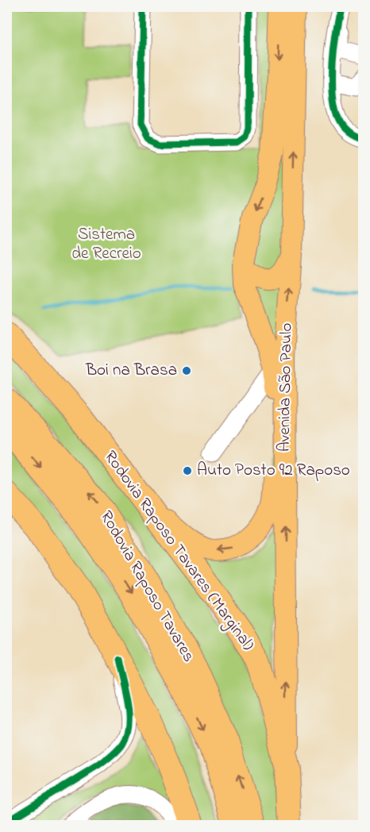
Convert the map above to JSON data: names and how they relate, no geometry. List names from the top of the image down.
{
  "streets": {
    "highway": ["Rodovia Raposo Tavares (Marginal)", "Rodovia Raposo Tavares"],
    "main road": ["Avenida São Paulo"]
  },
  "crossings": [
    ["Avenida São Paulo", "Rodovia Raposo Tavares (Marginal)"]
  ],
  "parks": ["Sistema de Recreio"],
  "places": ["Boi na Brasa", "Auto Posto 92 Raposo"]
}
